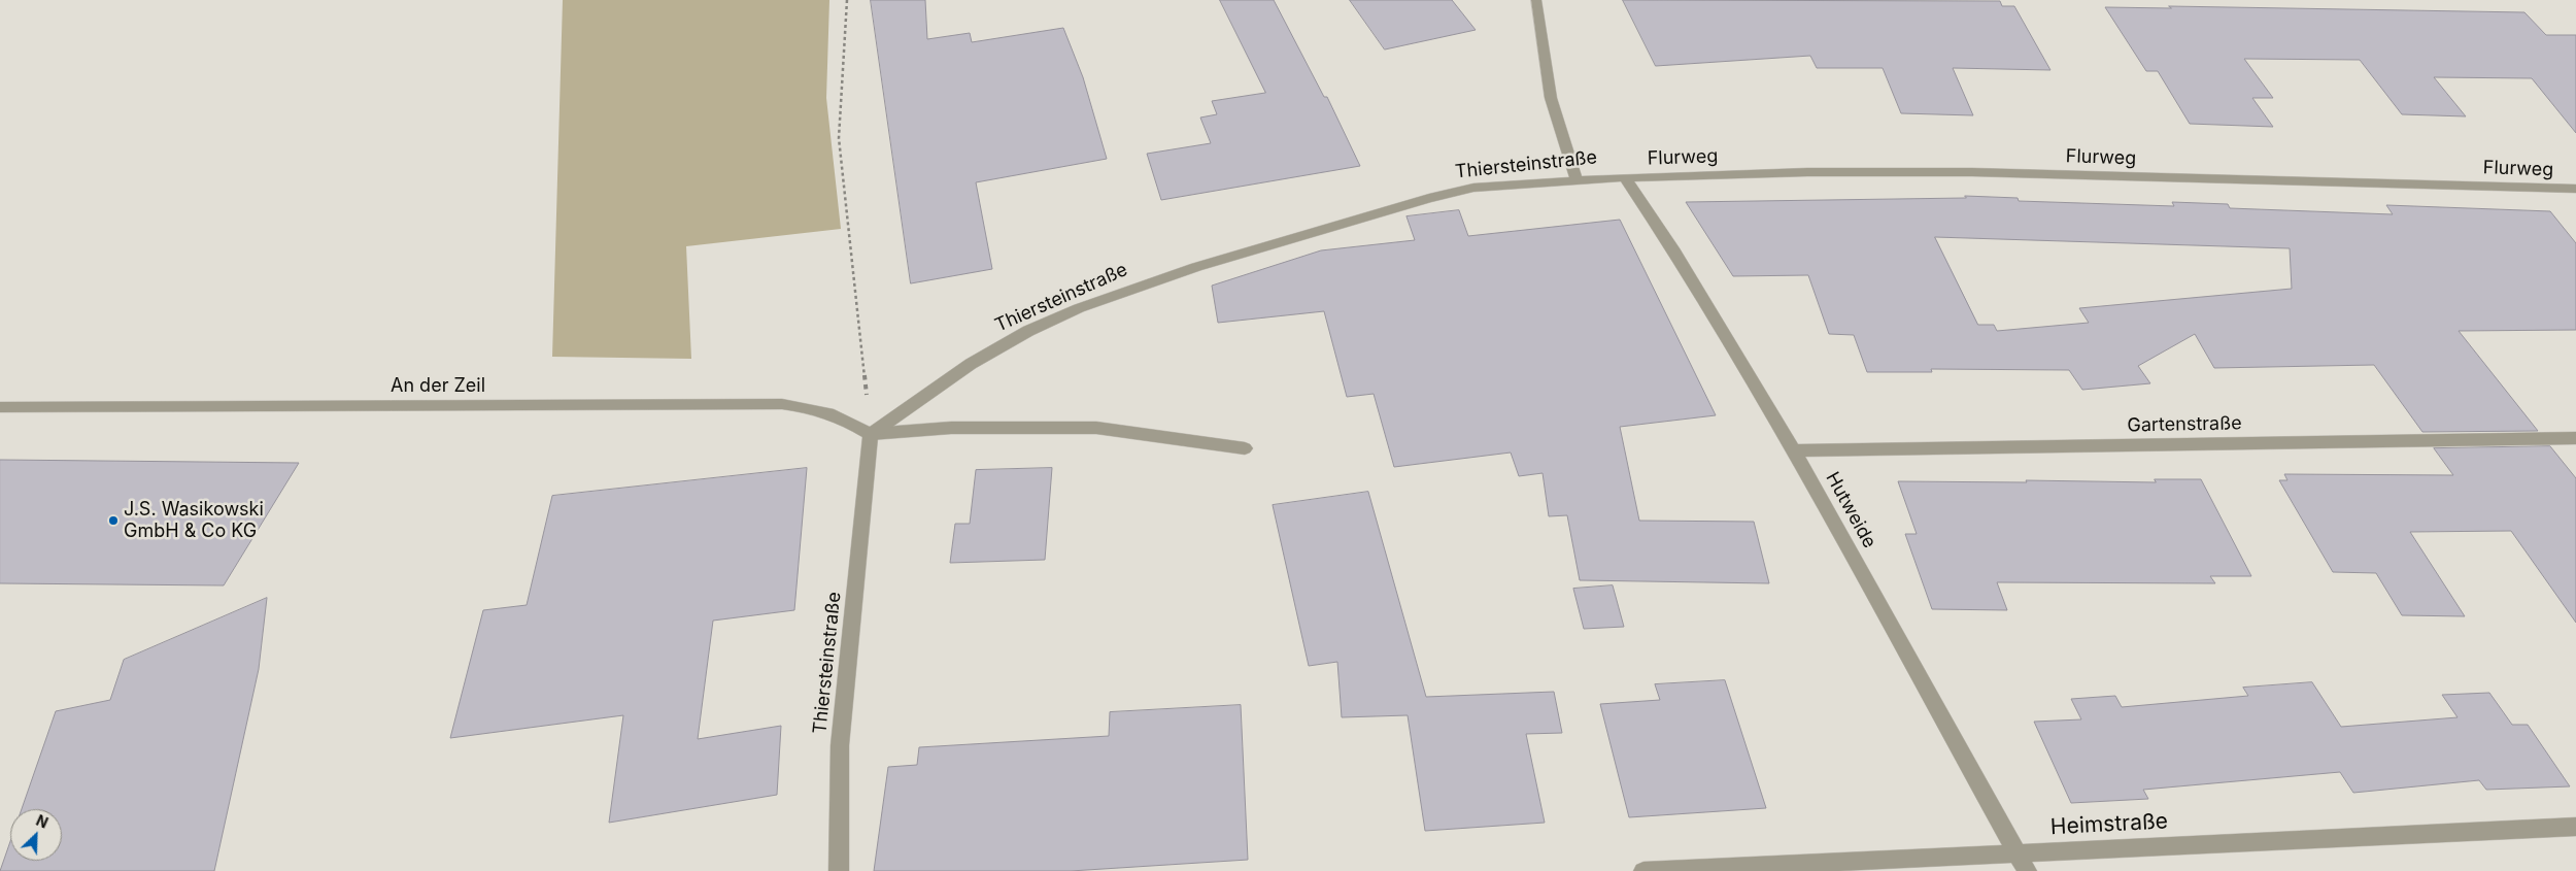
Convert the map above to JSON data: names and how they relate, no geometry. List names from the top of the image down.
{
  "streets": {
    "street": [
      "Flurweg",
      "Thiersteinstraße",
      "An der Zeil",
      "Gartenstraße",
      "Hutweide",
      "Heimstraße"
    ]
  },
  "crossings": [
    ["Flurweg", "Thiersteinstraße"],
    ["Flurweg", "Hutweide"],
    ["Thiersteinstraße", "An der Zeil"],
    ["Thiersteinstraße", "Hutweide"],
    ["Gartenstraße", "Hutweide"],
    ["Hutweide", "Heimstraße"]
  ],
  "places": ["J.S. Wasikowski GmbH & Co KG"],
  "north": "top right"
}
